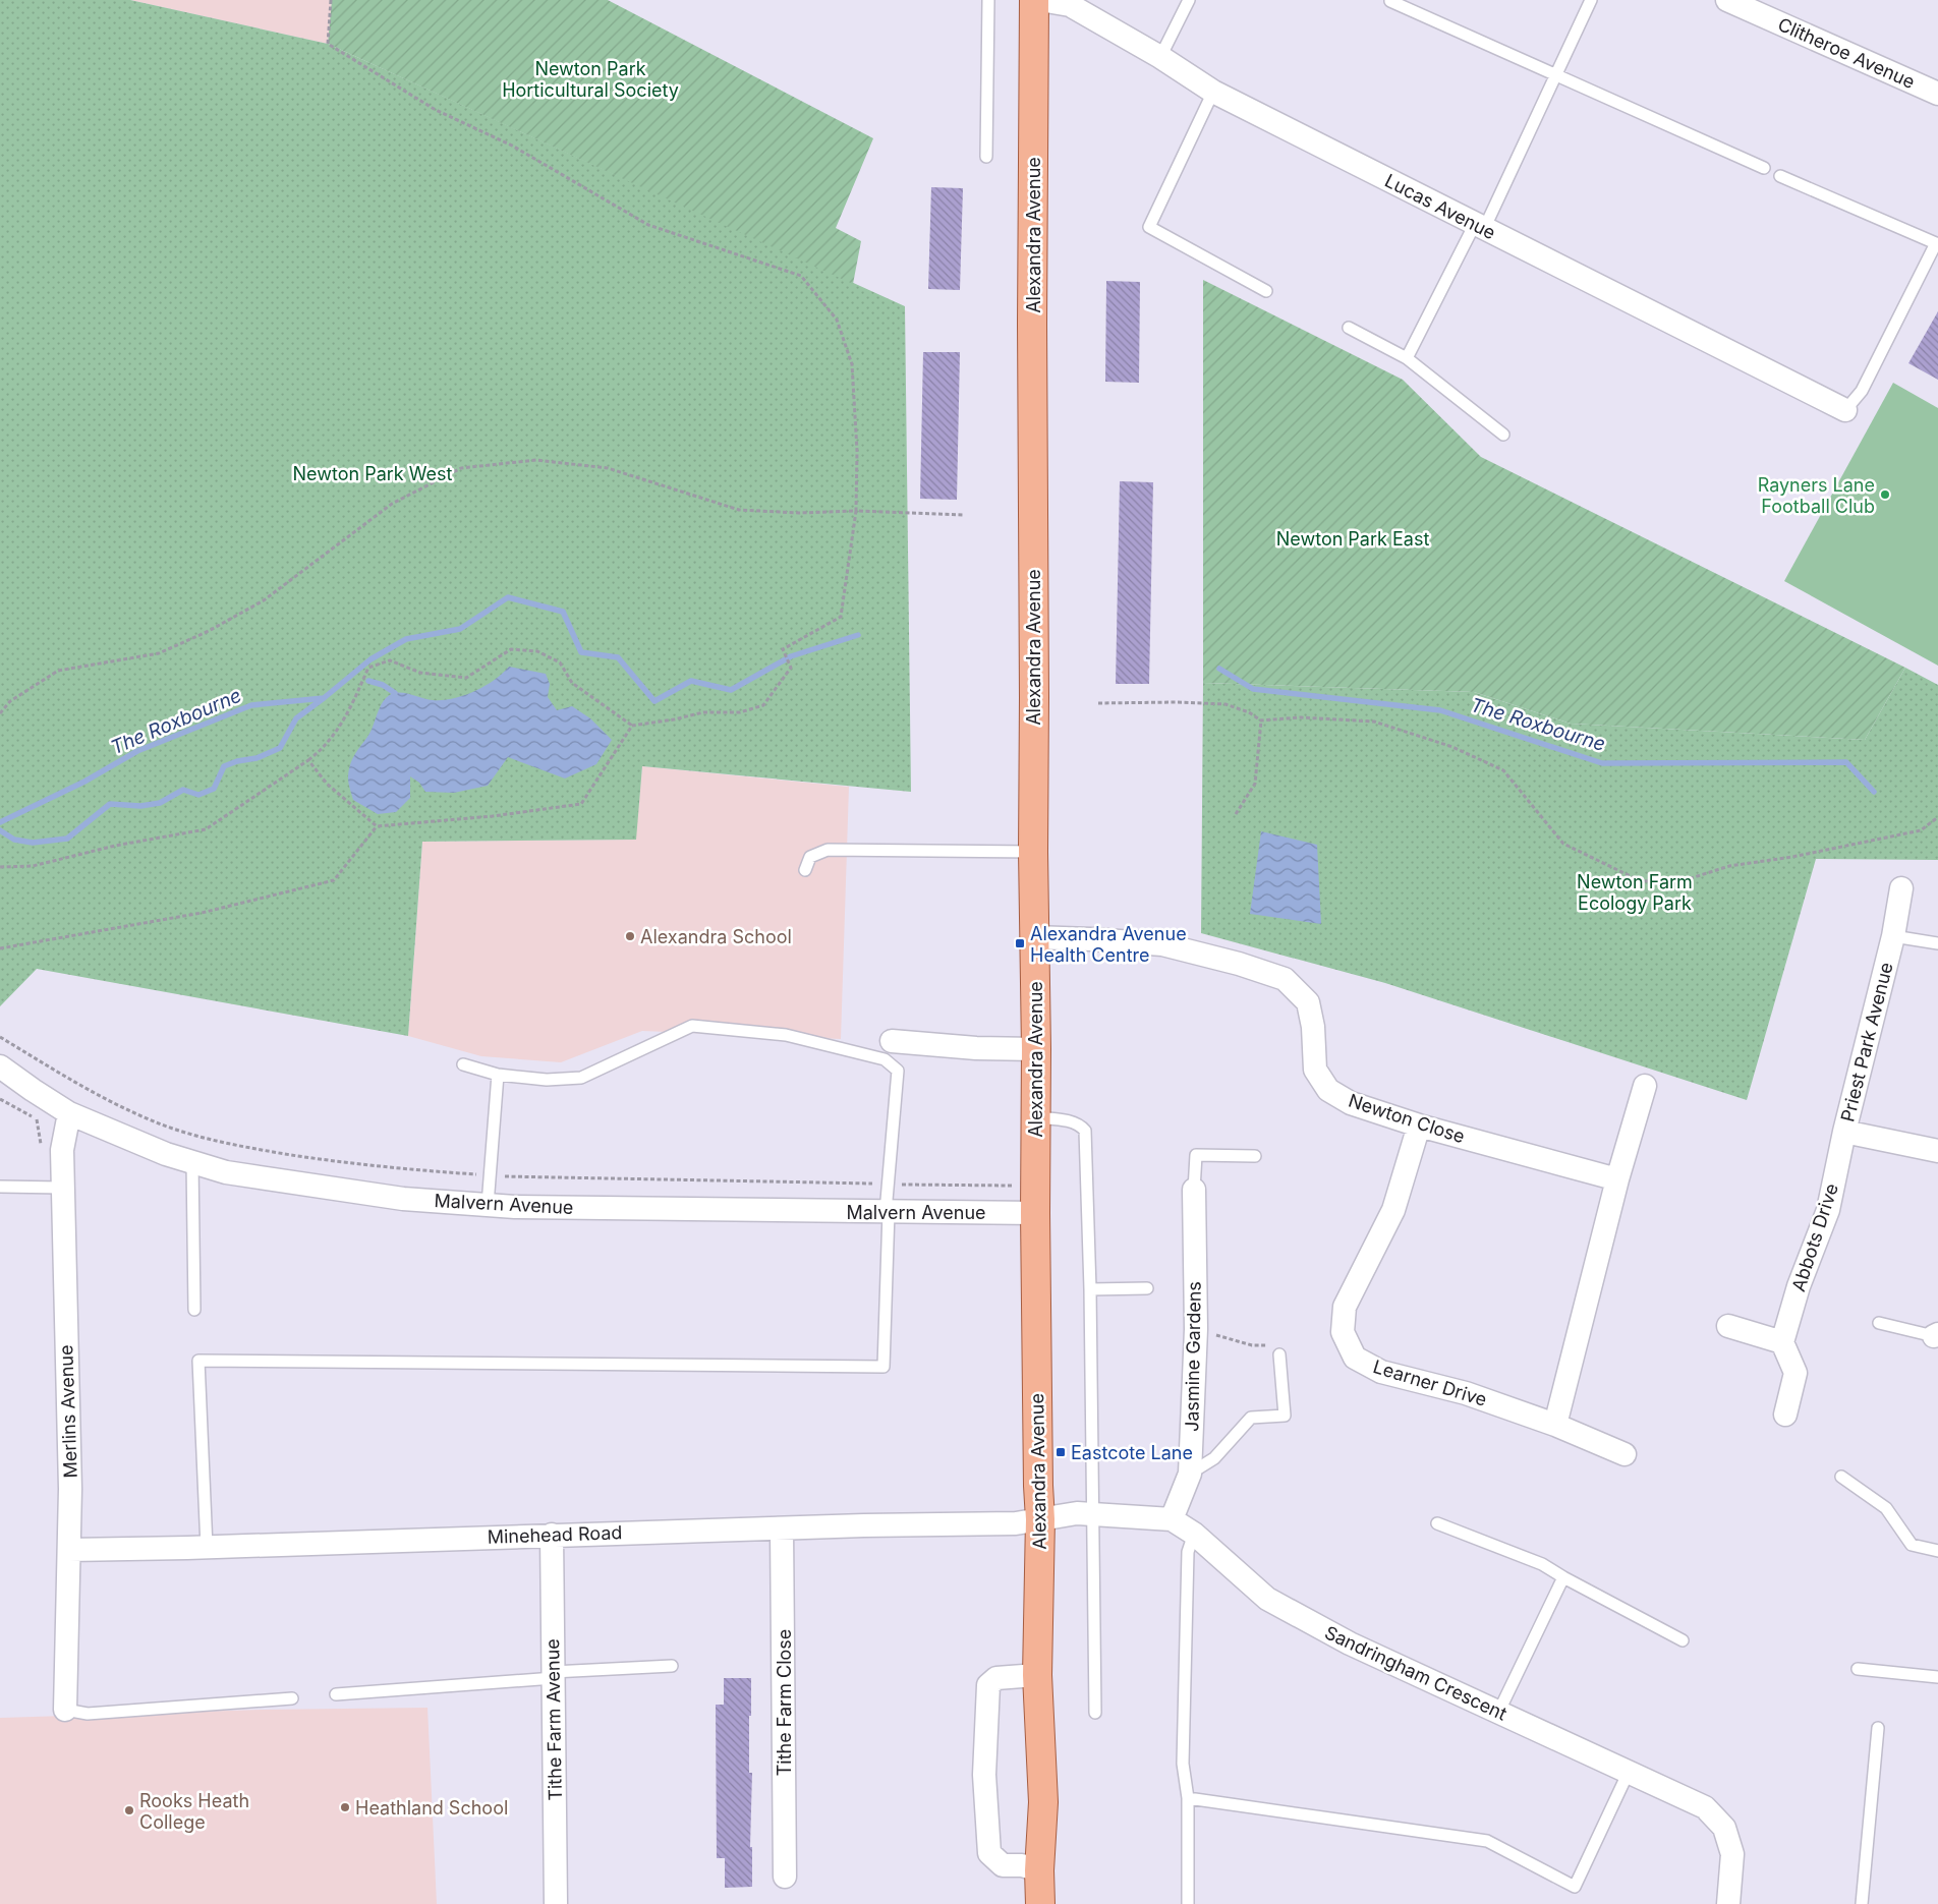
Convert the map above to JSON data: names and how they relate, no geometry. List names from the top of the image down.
{
  "streets": {
    "main road": ["Alexandra Avenue"],
    "street": [
      "Clitheroe Avenue",
      "Lucas Avenue",
      "Priest Park Avenue",
      "Newton Close",
      "Malvern Avenue",
      "Abbots Drive",
      "Jasmine Gardens",
      "Learner Drive",
      "Merlins Avenue",
      "Minehead Road",
      "Sandringham Crescent",
      "Tithe Farm Close",
      "Tithe Farm Avenue"
    ]
  },
  "crossings": [
    ["Alexandra Avenue", "Newton Close"],
    ["Alexandra Avenue", "Malvern Avenue"],
    ["Alexandra Avenue", "Minehead Road"],
    ["Alexandra Avenue", "Sandringham Crescent"],
    ["Priest Park Avenue", "Abbots Drive"],
    ["Newton Close", "Learner Drive"],
    ["Malvern Avenue", "Merlins Avenue"],
    ["Jasmine Gardens", "Sandringham Crescent"],
    ["Merlins Avenue", "Minehead Road"],
    ["Minehead Road", "Sandringham Crescent"],
    ["Minehead Road", "Tithe Farm Close"],
    ["Minehead Road", "Tithe Farm Avenue"]
  ],
  "water": ["The Roxbourne"],
  "parks": [
    "Newton Park Horticultural Society",
    "Newton Park West",
    "Newton Park East",
    "Newton Farm Ecology Park"
  ],
  "places": {
    "other": [
      "Rayners Lane Football Club",
      "Alexandra School",
      "Heathland School",
      "Rooks Heath College"
    ],
    "transit": ["Alexandra Avenue Health Centre", "Eastcote Lane"]
  }
}
